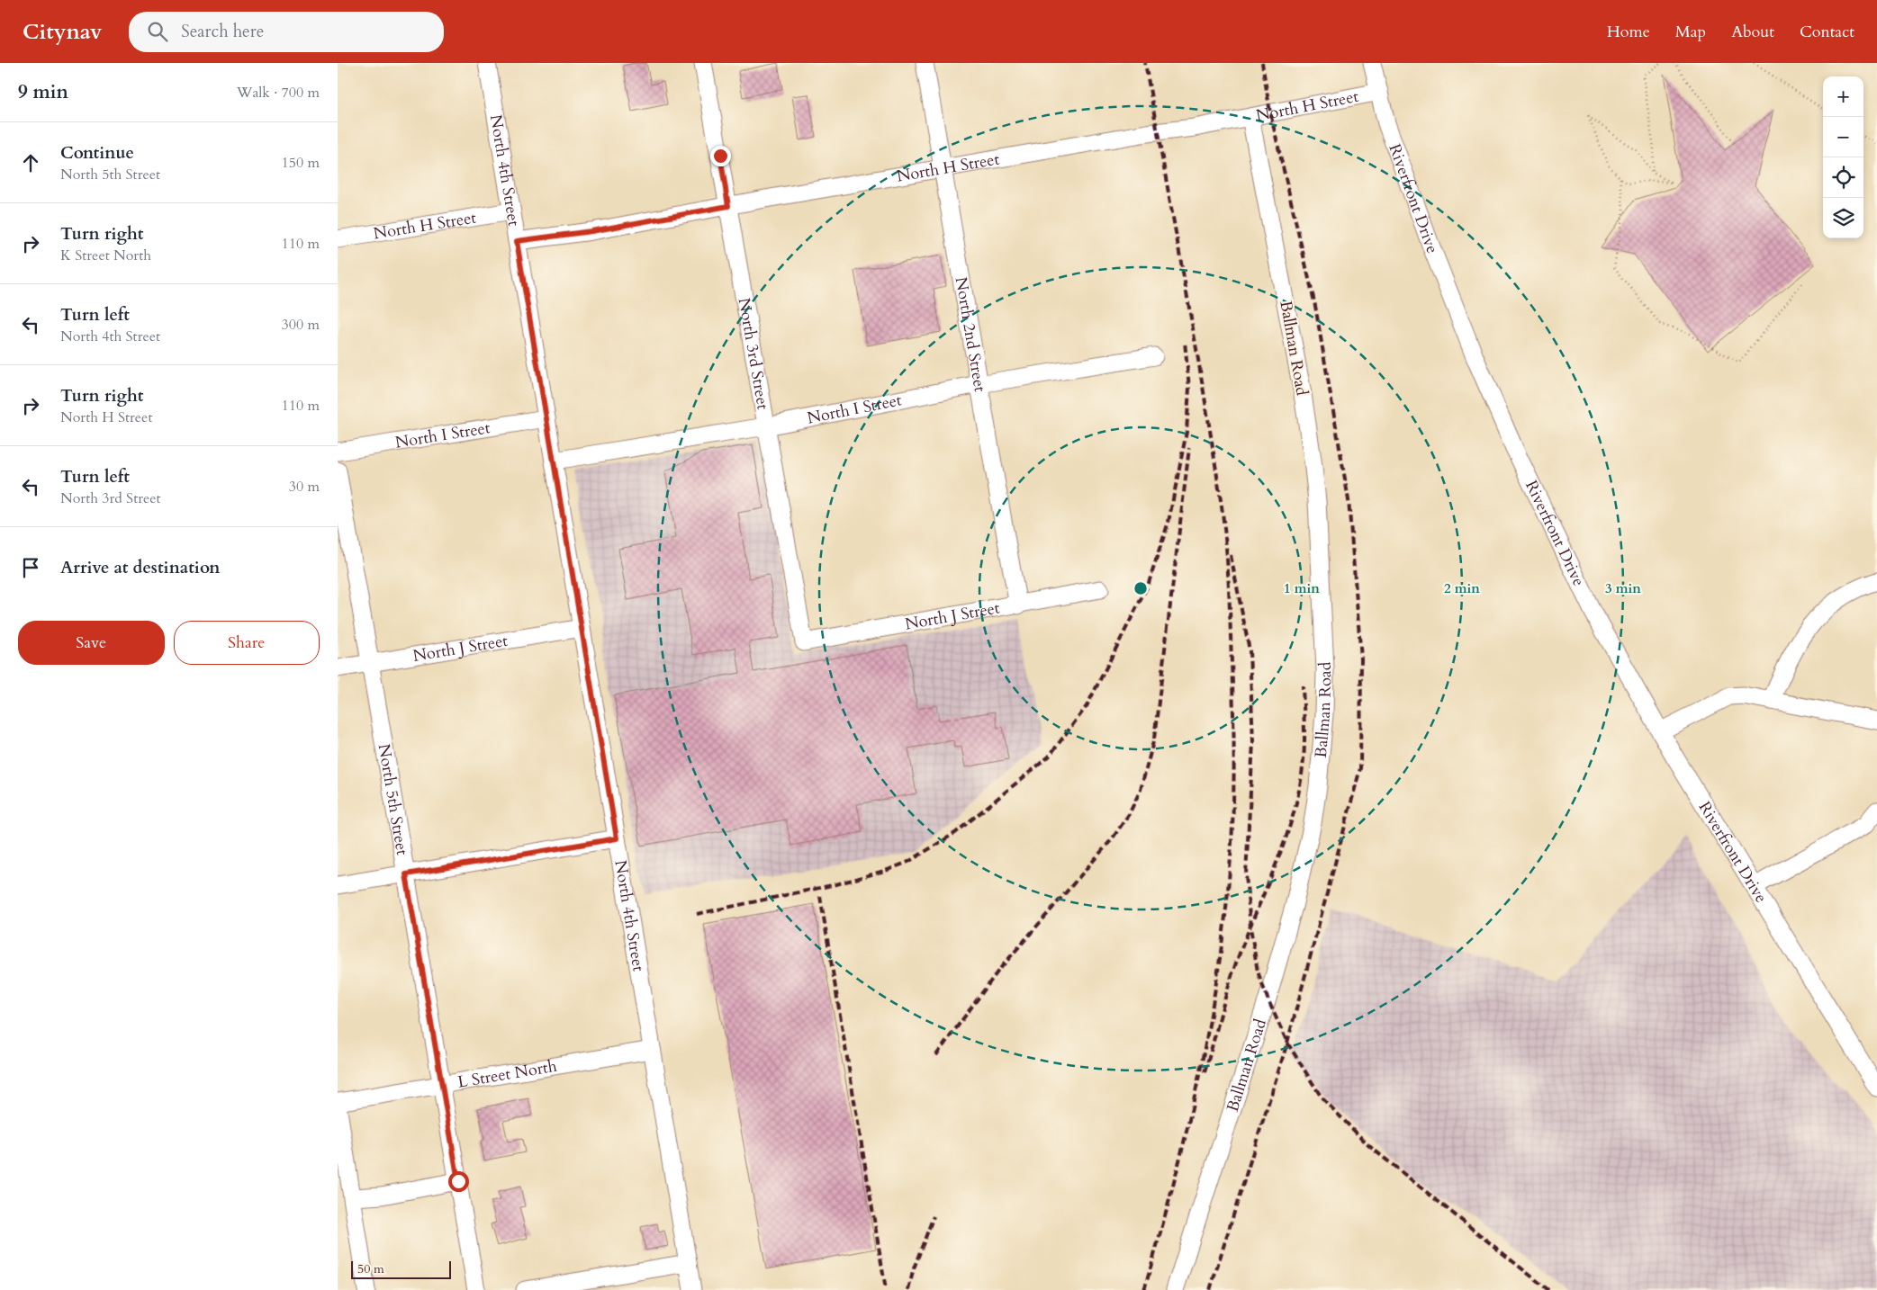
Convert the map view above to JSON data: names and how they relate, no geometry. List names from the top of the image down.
{
  "streets": {
    "street": [
      "North H Street",
      "North 4th Street",
      "Riverfront Drive",
      "North 2nd Street",
      "Ballman Road",
      "North 3rd Street",
      "North I Street",
      "North J Street",
      "North 5th Street",
      "L Street North"
    ]
  },
  "crossings": [
    ["North H Street", "North 4th Street"],
    ["North H Street", "Riverfront Drive"],
    ["North H Street", "North 2nd Street"],
    ["North H Street", "Ballman Road"],
    ["North H Street", "North 3rd Street"],
    ["North 4th Street", "North I Street"],
    ["North 4th Street", "North J Street"],
    ["North 4th Street", "L Street North"],
    ["North 2nd Street", "North I Street"],
    ["North 2nd Street", "North J Street"],
    ["North 3rd Street", "North I Street"],
    ["North 3rd Street", "North J Street"],
    ["North J Street", "North 5th Street"],
    ["North 5th Street", "L Street North"]
  ],
  "scale_bar": "50 m",
  "page": {
    "header": "Citynav",
    "search": "Search here",
    "nav": [
      "Home",
      "Map",
      "About",
      "Contact"
    ],
    "heading": ["9 min", "Walk · 700 m"],
    "map_buttons": ["+", "−"],
    "list": [
      ["Continue", "North 5th Street", "150 m"],
      ["Turn right", "K Street North", "110 m"],
      ["Turn left", "North 4th Street", "300 m"],
      ["Turn right", "North H Street", "110 m"],
      ["Turn left", "North 3rd Street", "30 m"],
      "Arrive at destination"
    ],
    "buttons": ["Save", "Share"],
    "scale": "50 m"
  },
  "rings": ["1 min", "2 min", "3 min"]
}
